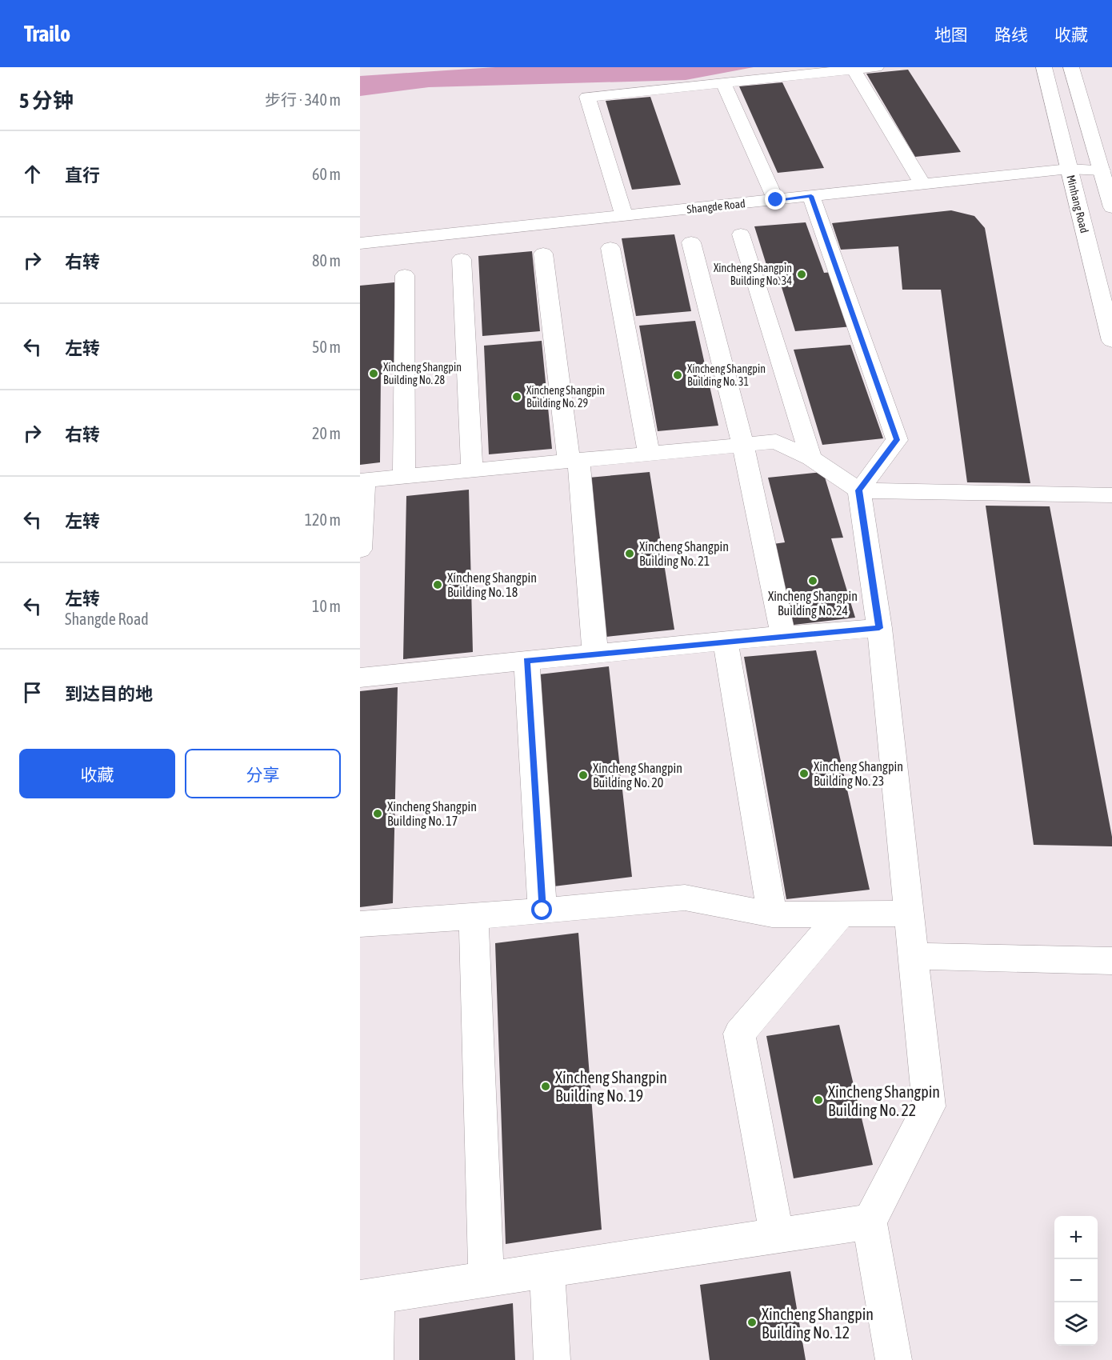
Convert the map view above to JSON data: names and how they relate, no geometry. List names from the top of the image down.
{
  "streets": {
    "main road": ["Minhang Road", "Shangde Road"]
  },
  "crossings": [
    ["Minhang Road", "Shangde Road"]
  ],
  "places": [
    "Xincheng Shangpin Building No. 34",
    "Xincheng Shangpin Building No. 28",
    "Xincheng Shangpin Building No. 31",
    "Xincheng Shangpin Building No. 29",
    "Xincheng Shangpin Building No. 21",
    "Xincheng Shangpin Building No. 24",
    "Xincheng Shangpin Building No. 18",
    "Xincheng Shangpin Building No. 23",
    "Xincheng Shangpin Building No. 20",
    "Xincheng Shangpin Building No. 17",
    "Xincheng Shangpin Building No. 19",
    "Xincheng Shangpin Building No. 22",
    "Xincheng Shangpin Building No. 12"
  ],
  "page": {
    "header": "Trailo",
    "nav": ["地图", "路线", "收藏"],
    "heading": ["5 分钟", "步行 · 340 m"],
    "list": [
      ["直行", "60 m"],
      ["右转", "80 m"],
      ["左转", "50 m"],
      ["右转", "20 m"],
      ["左转", "120 m"],
      ["左转", "Shangde Road", "10 m"],
      "到达目的地"
    ],
    "buttons": ["收藏", "分享"],
    "map_buttons": ["+", "−"]
  }
}
